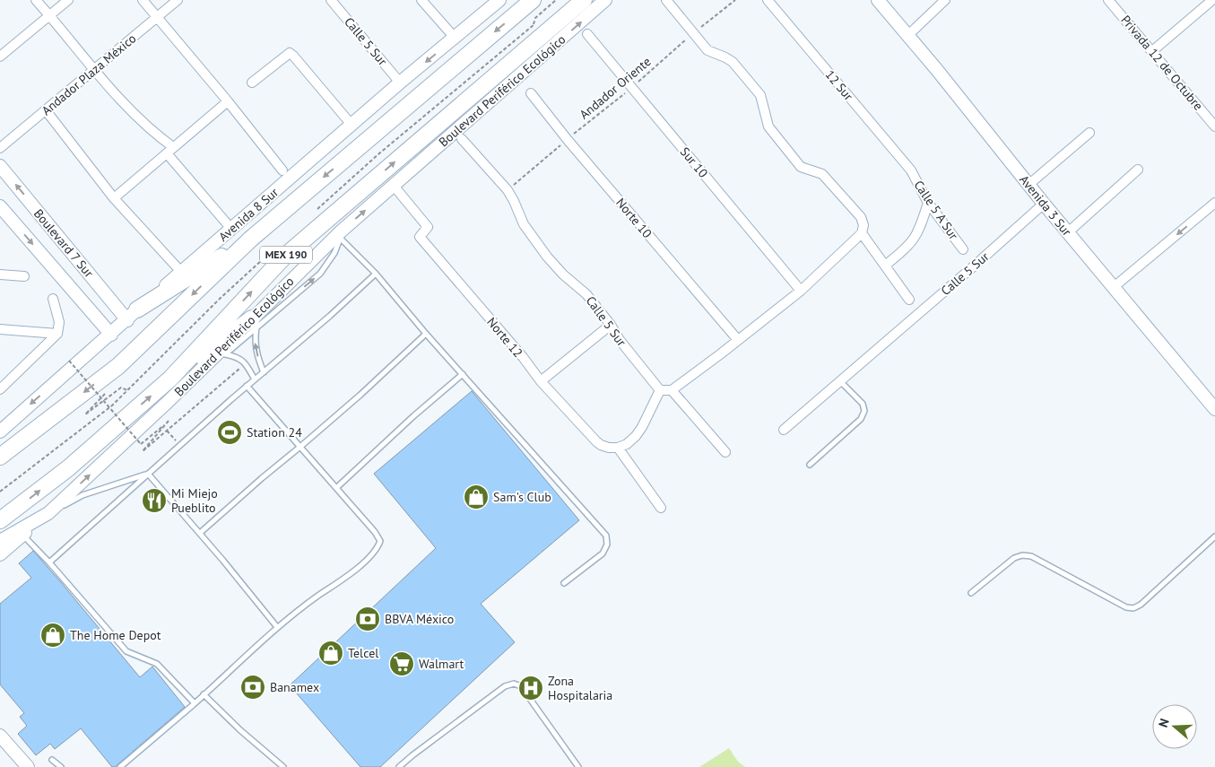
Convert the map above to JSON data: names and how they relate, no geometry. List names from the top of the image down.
{
  "streets": {
    "highway": ["Boulevard Periférico Ecológico", "MEX 190"],
    "street": [
      "Calle 5 Sur",
      "Privada 12 de Octubre",
      "Andador Plaza México",
      "12 Sur",
      "Sur 10",
      "Avenida 3 Sur",
      "Calle 5 A Sur",
      "Avenida 8 Sur",
      "Norte 10",
      "Boulevard 7 Sur",
      "Norte 12"
    ],
    "path": ["Andador Oriente"]
  },
  "crossings": [
    ["Calle 5 Sur", "Andador Oriente"],
    ["Calle 5 Sur", "Avenida 3 Sur"],
    ["Calle 5 Sur", "Avenida 8 Sur"],
    ["12 Sur", "Calle 5 A Sur"],
    ["Andador Oriente", "Sur 10"],
    ["Andador Oriente", "Norte 10"],
    ["Boulevard Periférico Ecológico", "Norte 12"],
    ["Avenida 8 Sur", "Boulevard 7 Sur"]
  ],
  "places": {
    "sports": ["Station 24"],
    "shop": ["Sam's Club", "The Home Depot", "Telcel"],
    "restaurant": ["Mi Miejo Pueblito"],
    "bank": ["BBVA México", "Banamex"],
    "supermarket": ["Walmart"],
    "hospital": ["Zona Hospitalaria"]
  },
  "north": "left"
}
